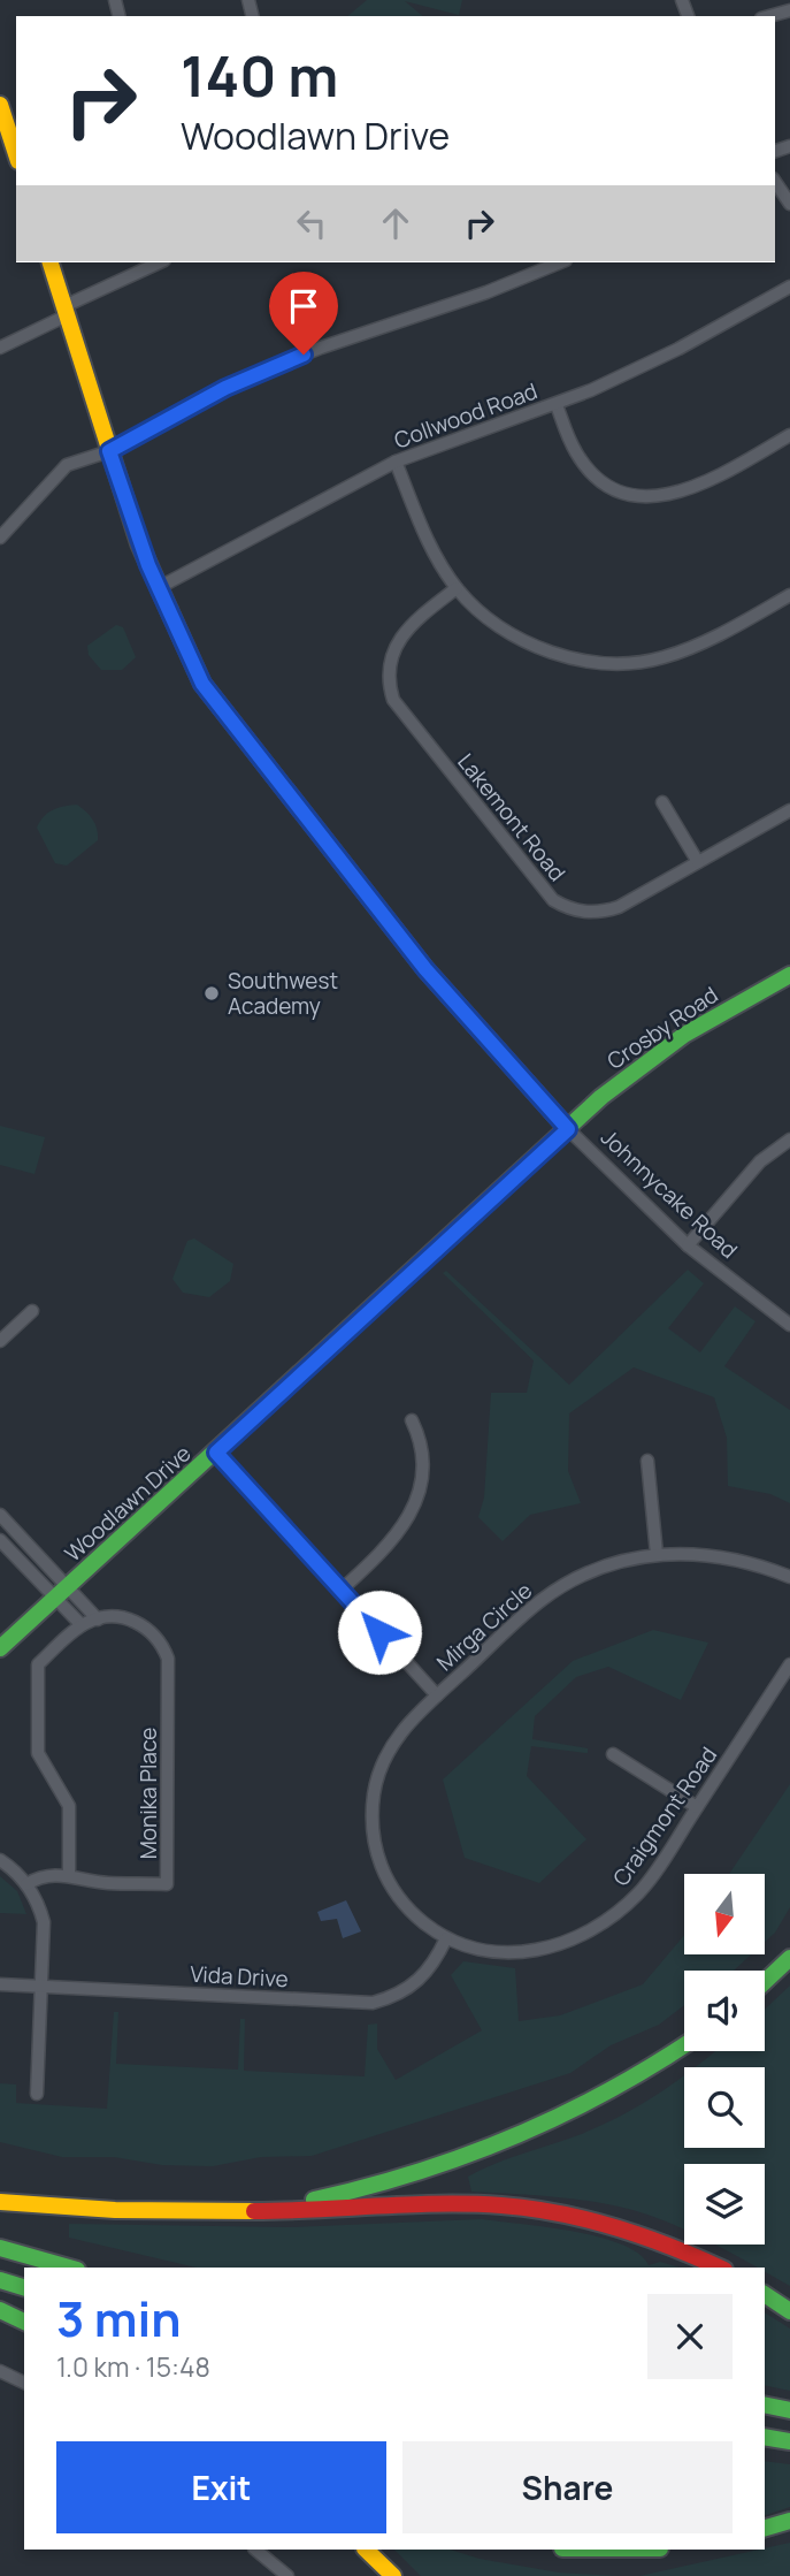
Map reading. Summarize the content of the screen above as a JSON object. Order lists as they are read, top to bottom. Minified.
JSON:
{"streets":{"main road":["Crosby Road","Johnnycake Road","Woodlawn Drive"],"street":["Collwood Road","Lakemont Road","Mirga Circle","Monika Place","Craigmont Road","Vida Drive"]},"crossings":[["Collwood Road","Johnnycake Road"],["Crosby Road","Johnnycake Road"],["Crosby Road","Woodlawn Drive"],["Johnnycake Road","Woodlawn Drive"],["Mirga Circle","Craigmont Road"],["Craigmont Road","Vida Drive"]],"places":["Southwest Academy"],"north":"bottom","page":{"turn":["140 m","Woodlawn Drive"],"heading":["3 min","1.0 km · 15:48"],"buttons":["Exit","Share"]}}
